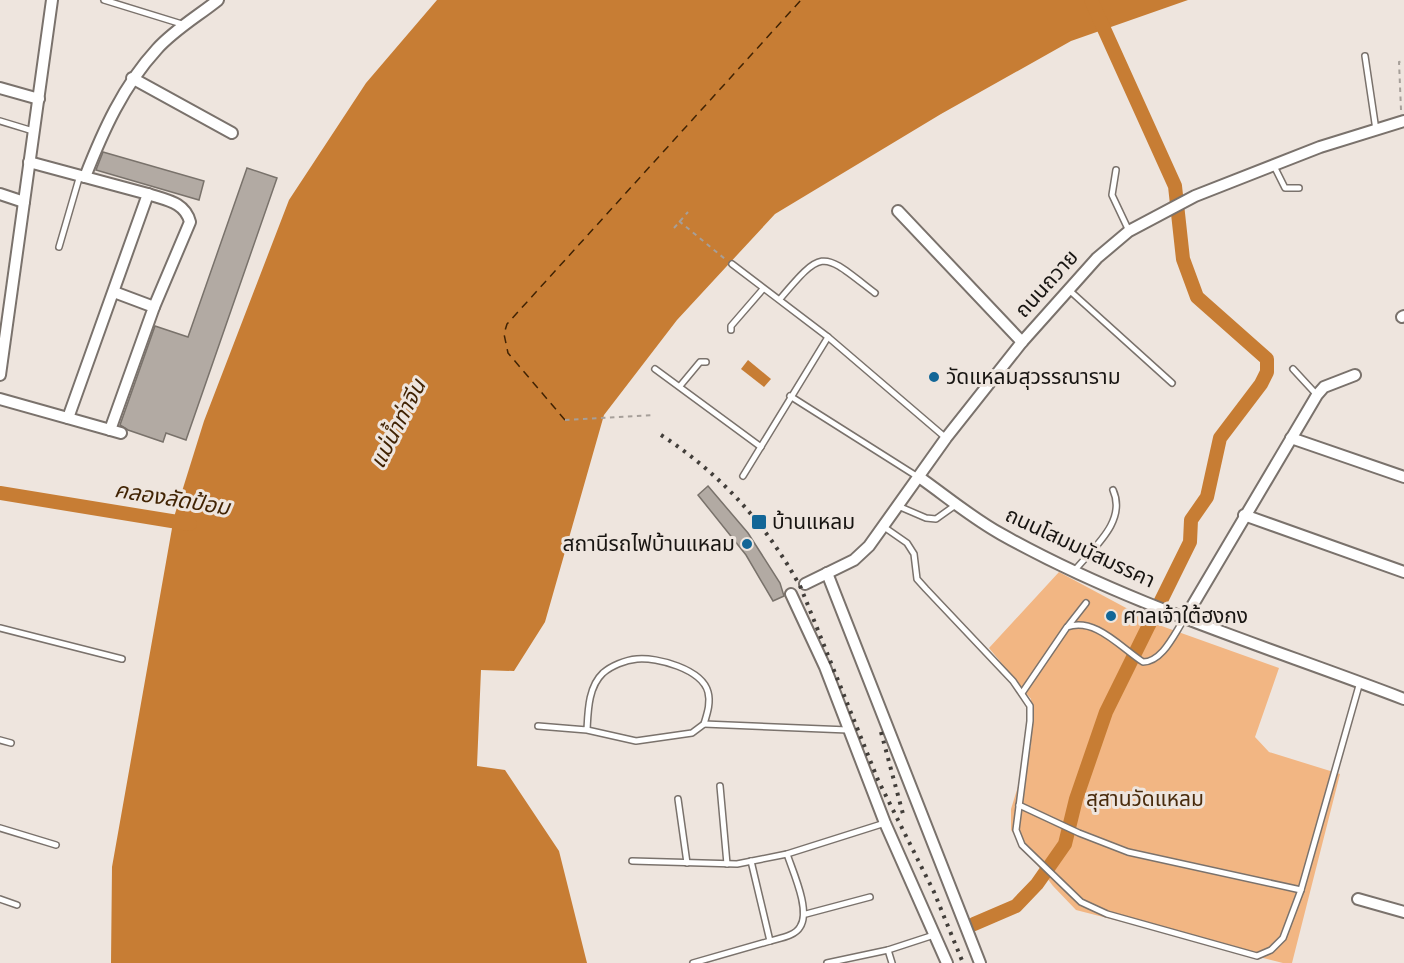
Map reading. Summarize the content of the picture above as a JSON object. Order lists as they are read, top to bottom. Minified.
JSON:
{"streets":{"street":["ถนนถวาย","ถนนโสมมนัสมรรคา"]},"crossings":[["ถนนถวาย","ถนนโสมมนัสมรรคา"]],"water":["แม่น้ำท่าจีน","คลองลัดป้อม"],"parks":["สุสานวัดแหลม"],"places":{"other":["วัดแหลมสุวรรณาราม","สถานีรถไฟบ้านแหลม","ศาลเจ้าใต้ฮงกง"],"transit":["บ้านแหลม"]}}
